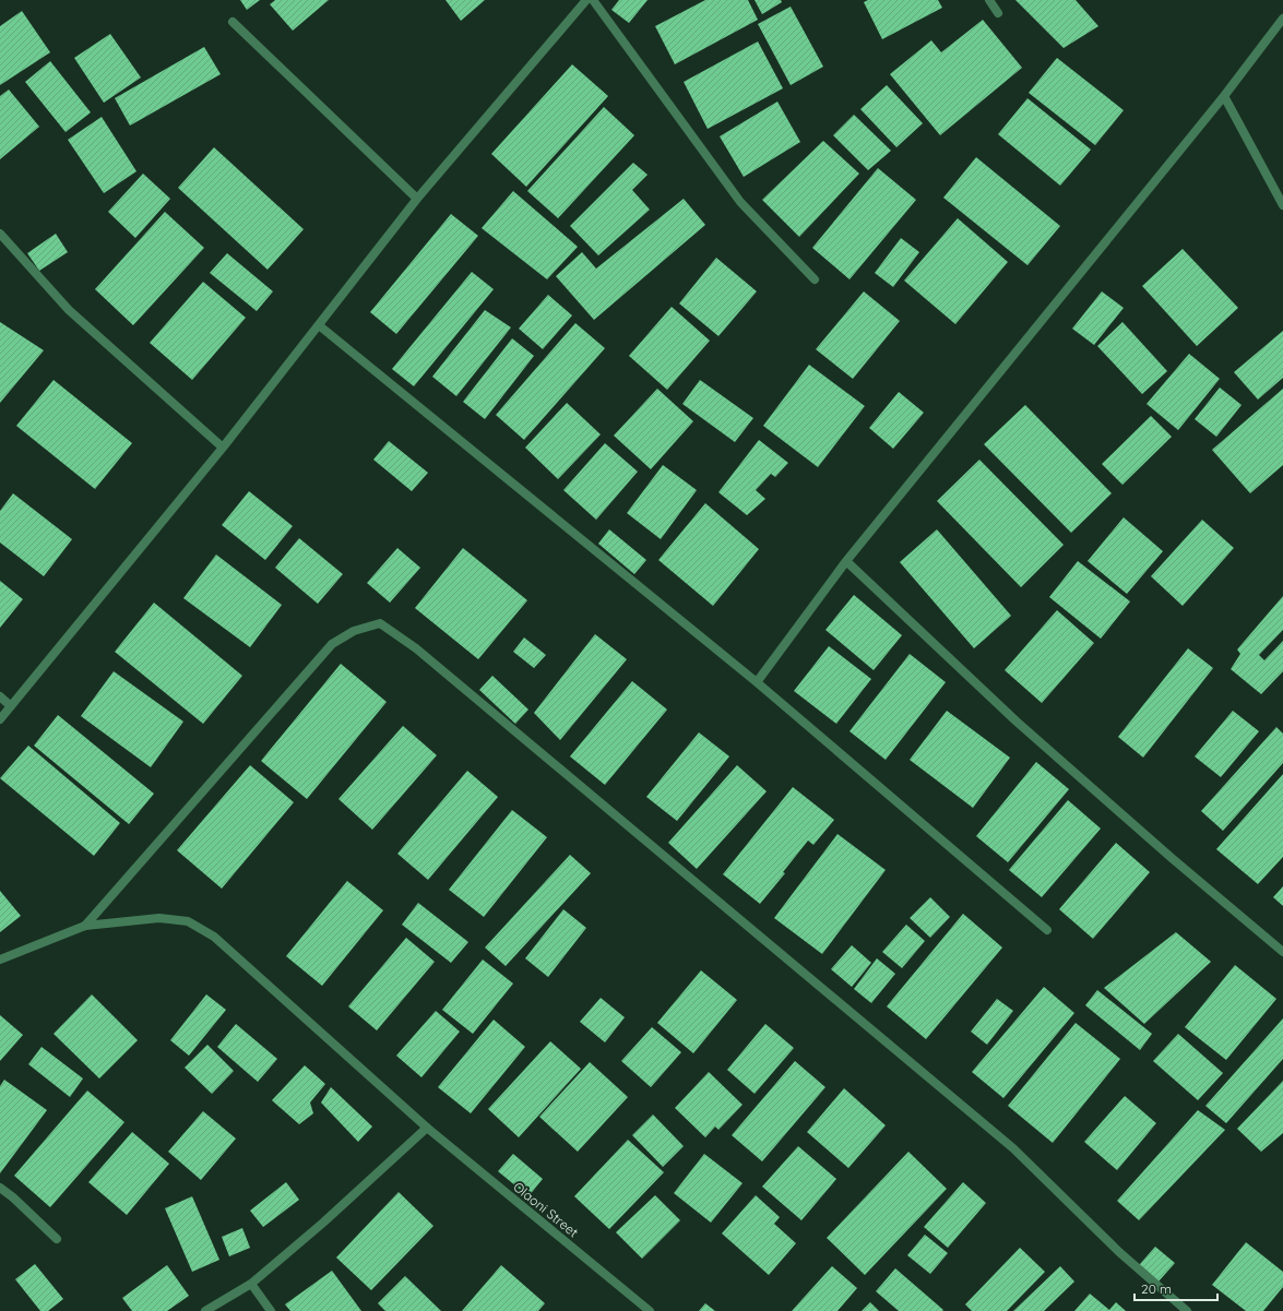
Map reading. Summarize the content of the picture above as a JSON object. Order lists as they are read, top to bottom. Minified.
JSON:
{"streets":{"street":["Olaoni Street"]},"scale_bar":"20 m"}
